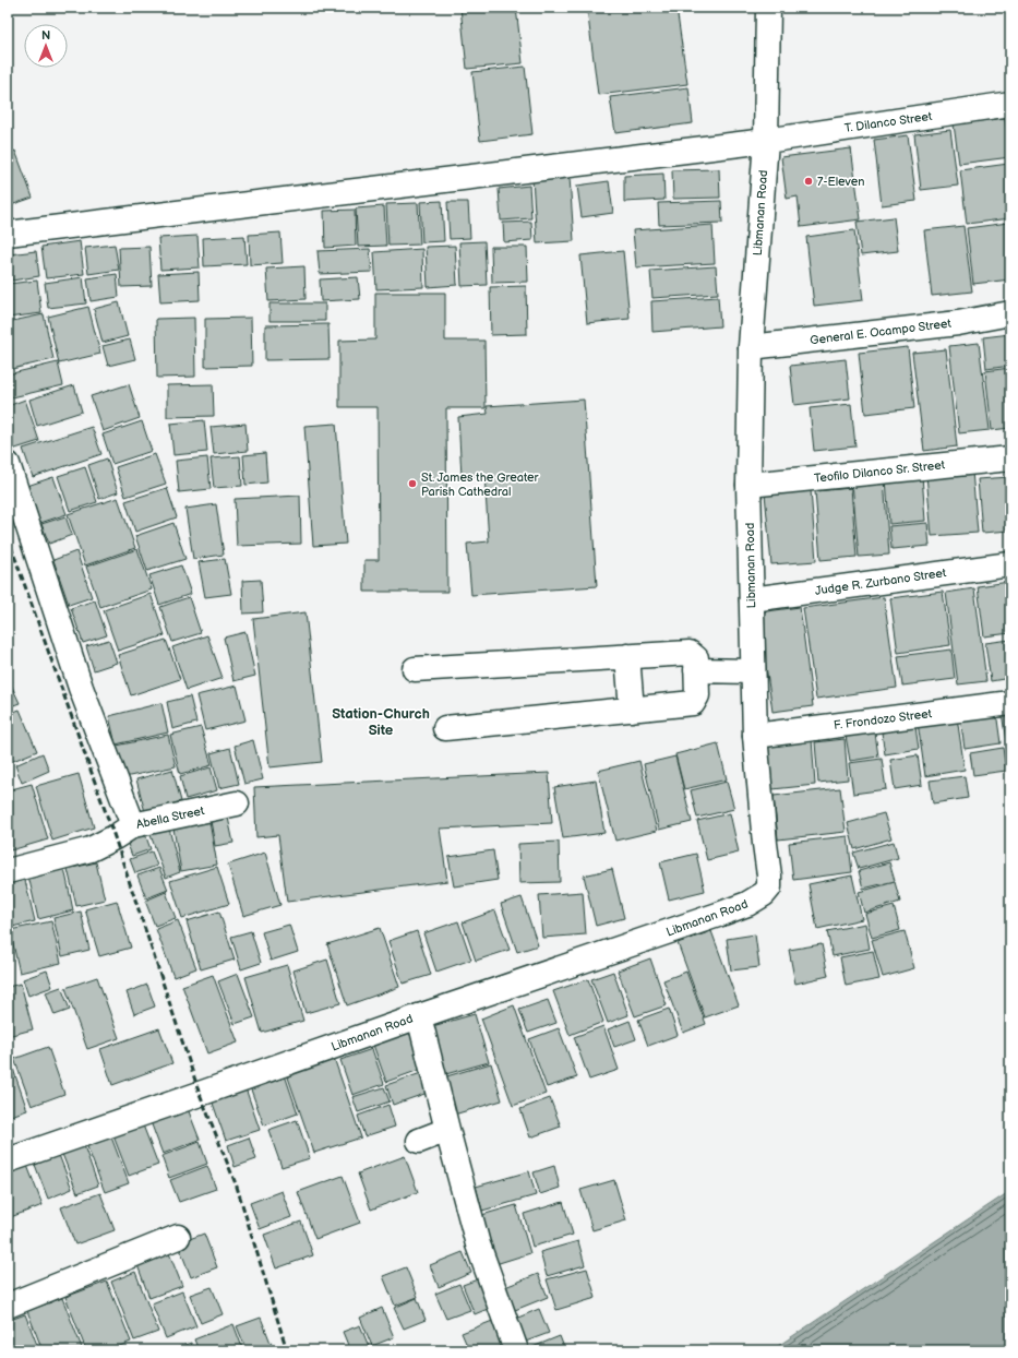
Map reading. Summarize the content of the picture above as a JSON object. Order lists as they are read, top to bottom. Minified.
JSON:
{"streets":{"street":["T. Dilanco Street","Libmanan Road","General E. Ocampo Street","Teofilo Dilanco Sr. Street","Judge R. Zurbano Street","F. Frondozo Street","Abella Street"]},"crossings":[["T. Dilanco Street","Libmanan Road"],["Libmanan Road","General E. Ocampo Street"],["Libmanan Road","Teofilo Dilanco Sr. Street"],["Libmanan Road","Judge R. Zurbano Street"],["Libmanan Road","F. Frondozo Street"]],"districts":["Station-Church Site"],"places":["7-Eleven","St. James the Greater Parish Cathedral"],"north":"top"}
